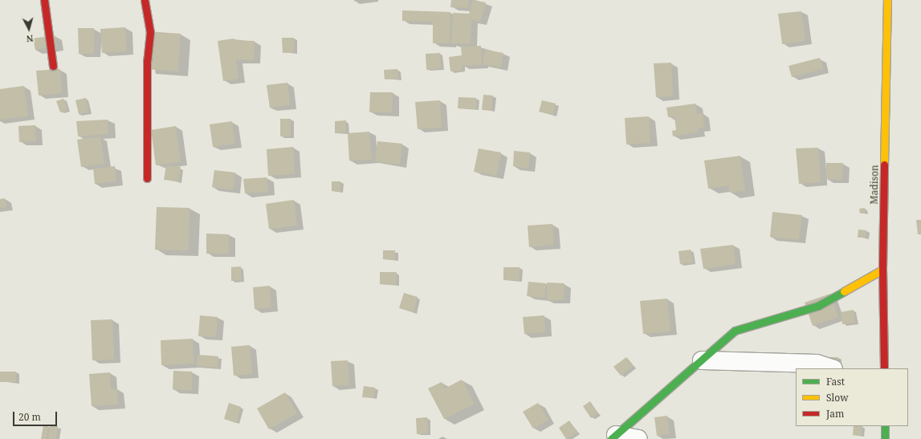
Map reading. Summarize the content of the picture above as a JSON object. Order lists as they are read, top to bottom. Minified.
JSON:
{"streets":{"street":["Madison"]},"legend":["Fast","Slow","Jam"],"scale_bar":"20 m","north":"bottom"}
